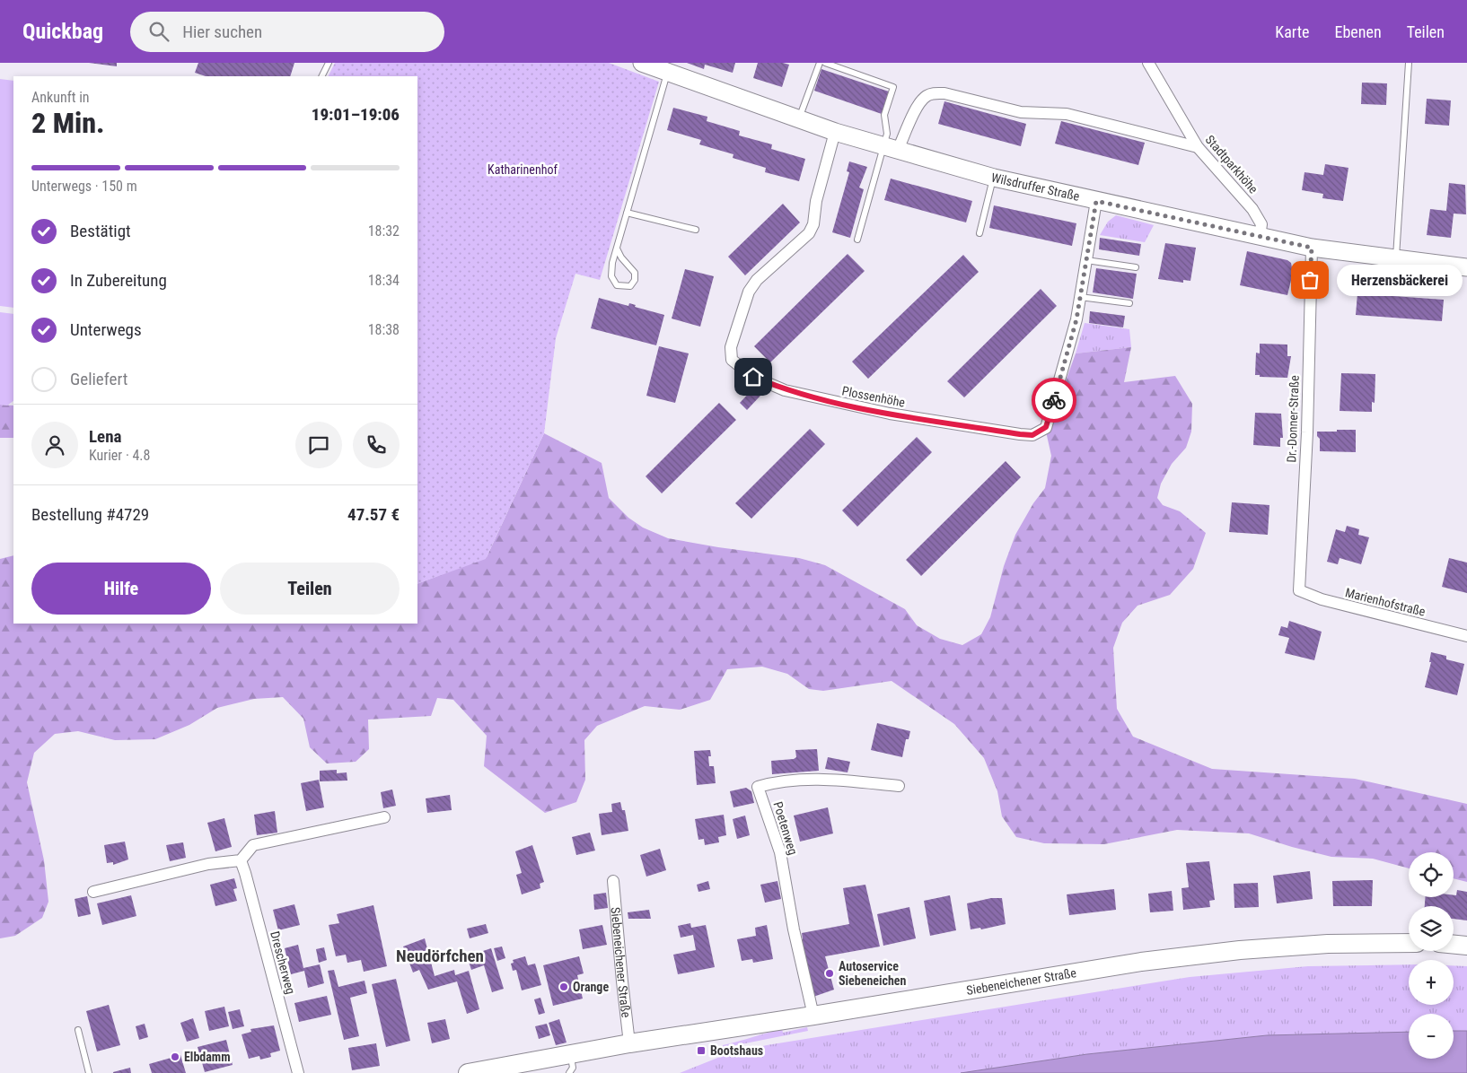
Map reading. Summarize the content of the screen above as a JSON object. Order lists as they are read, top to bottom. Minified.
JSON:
{"streets":{"main road":["Wilsdruffer Straße","Siebeneichener Straße"],"street":["Stadtparkhöhe","Plossenhöhe","Dr.-Donner-Straße","Marienhofstraße","Poetenweg","Drescherweg"]},"crossings":[["Stadtparkhöhe","Wilsdruffer Straße"],["Wilsdruffer Straße","Plossenhöhe"],["Wilsdruffer Straße","Dr.-Donner-Straße"],["Dr.-Donner-Straße","Marienhofstraße"],["Poetenweg","Siebeneichener Straße"]],"districts":["Neudörfchen"],"parks":["Katharinenhof"],"places":{"other":["Herzensbäckerei","Autoservice Siebeneichen","Orange","Elbdamm"],"transit":["Bootshaus"]},"page":{"header":"Quickbag","search":"Hier suchen","nav":["Karte","Ebenen","Teilen"],"heading":["2 Min.","Ankunft in","19:01–19:06"],"panel":["Lena","Kurier · 4.8","Bestellung #4729","47.57 €"],"bar":"Unterwegs · 150 m","list":[["Bestätigt","18:32"],["In Zubereitung","18:34"],["Unterwegs","18:38"],"Geliefert"],"bubble":"Herzensbäckerei","buttons":["Hilfe","Teilen"],"map_buttons":["+","−"]}}
